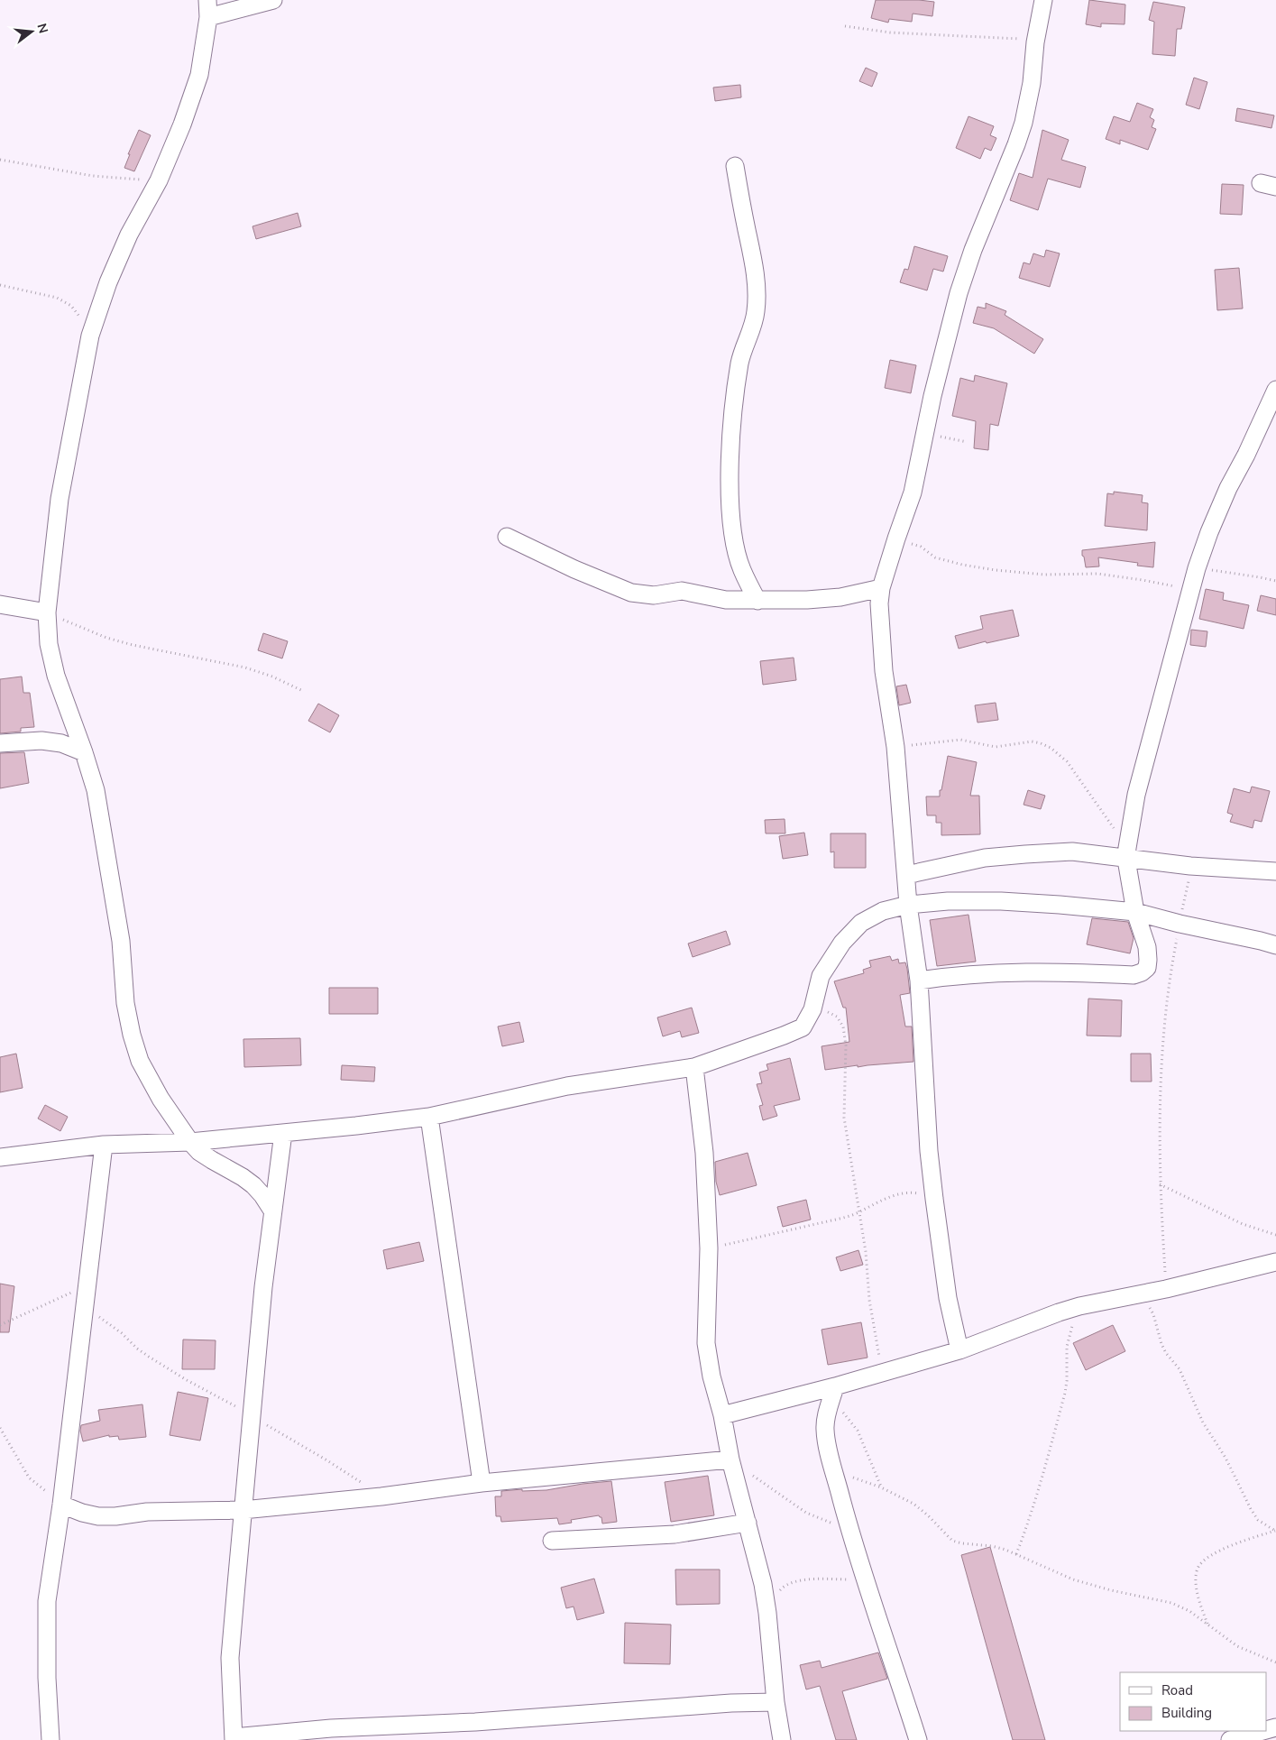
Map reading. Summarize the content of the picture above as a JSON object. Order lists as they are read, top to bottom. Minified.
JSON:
{"legend":["Road","Building"],"north":"right"}
